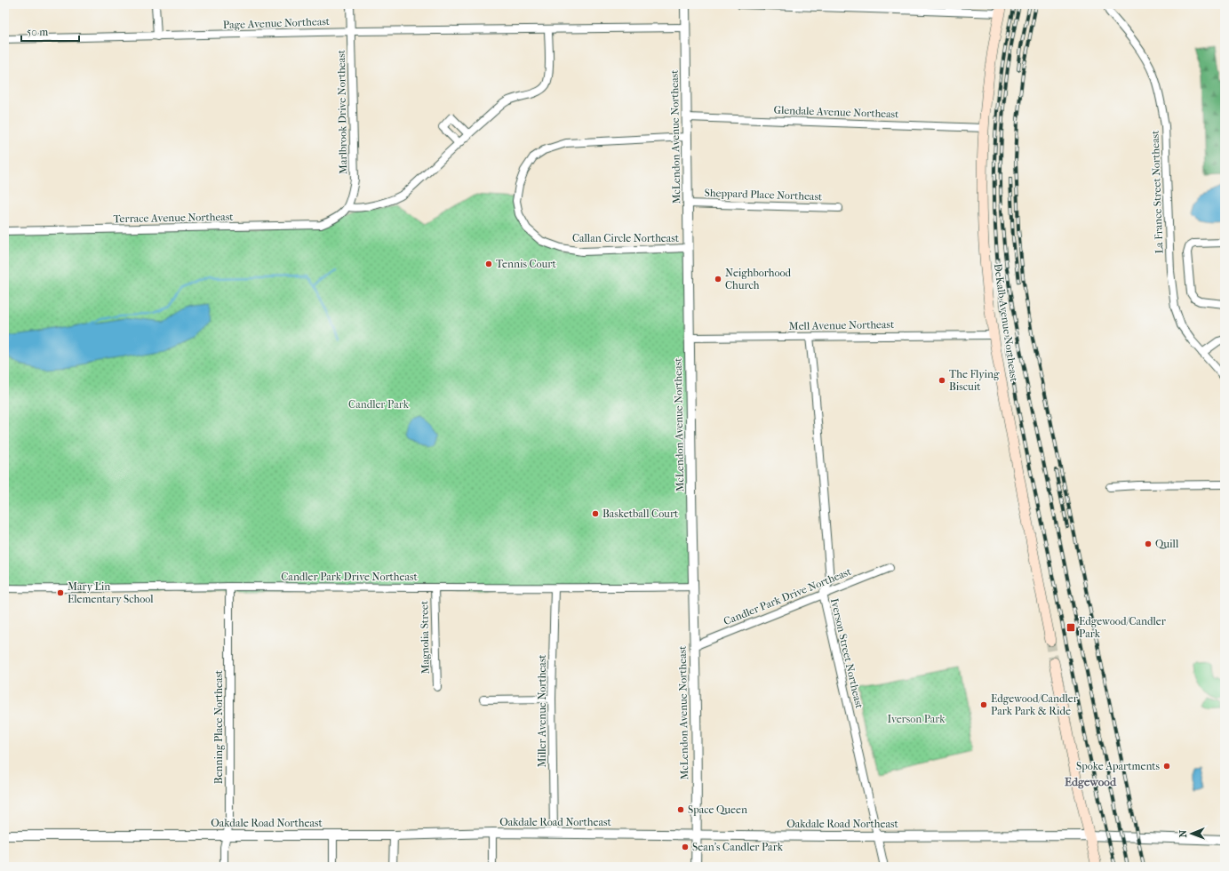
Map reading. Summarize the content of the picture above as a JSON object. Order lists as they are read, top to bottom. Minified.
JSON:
{"streets":{"main road":["DeKalb Avenue Northeast"],"street":["Page Avenue Northeast","Marlbrook Drive Northeast","Glendale Avenue Northeast","McLendon Avenue Northeast","La France Street Northeast","Sheppard Place Northeast","Terrace Avenue Northeast","Callan Circle Northeast","Mell Avenue Northeast","Candler Park Drive Northeast","Magnolia Street","Iverson Street Northeast","Miller Avenue Northeast","Benning Place Northeast","Oakdale Road Northeast"]},"crossings":[["Page Avenue Northeast","Marlbrook Drive Northeast"],["Page Avenue Northeast","McLendon Avenue Northeast"],["Marlbrook Drive Northeast","Terrace Avenue Northeast"],["Glendale Avenue Northeast","McLendon Avenue Northeast"],["Glendale Avenue Northeast","DeKalb Avenue Northeast"],["McLendon Avenue Northeast","Sheppard Place Northeast"],["McLendon Avenue Northeast","Callan Circle Northeast"],["McLendon Avenue Northeast","Mell Avenue Northeast"],["McLendon Avenue Northeast","Candler Park Drive Northeast"],["McLendon Avenue Northeast","Oakdale Road Northeast"],["DeKalb Avenue Northeast","Mell Avenue Northeast"],["Mell Avenue Northeast","Iverson Street Northeast"],["Candler Park Drive Northeast","Magnolia Street"],["Candler Park Drive Northeast","Iverson Street Northeast"],["Candler Park Drive Northeast","Miller Avenue Northeast"],["Candler Park Drive Northeast","Benning Place Northeast"],["Iverson Street Northeast","Oakdale Road Northeast"],["Miller Avenue Northeast","Oakdale Road Northeast"],["Benning Place Northeast","Oakdale Road Northeast"]],"districts":["Edgewood"],"parks":["Candler Park","Iverson Park"],"places":{"other":["Tennis Court","Neighborhood Church","The Flying Biscuit","Basketball Court","Quill","Mary Lin Elementary School","Edgewood/Candler Park Park & Ride","Spoke Apartments","Space Queen","Sean's Candler Park"],"transit":["Edgewood/Candler Park"]},"scale_bar":"50 m","north":"left"}
